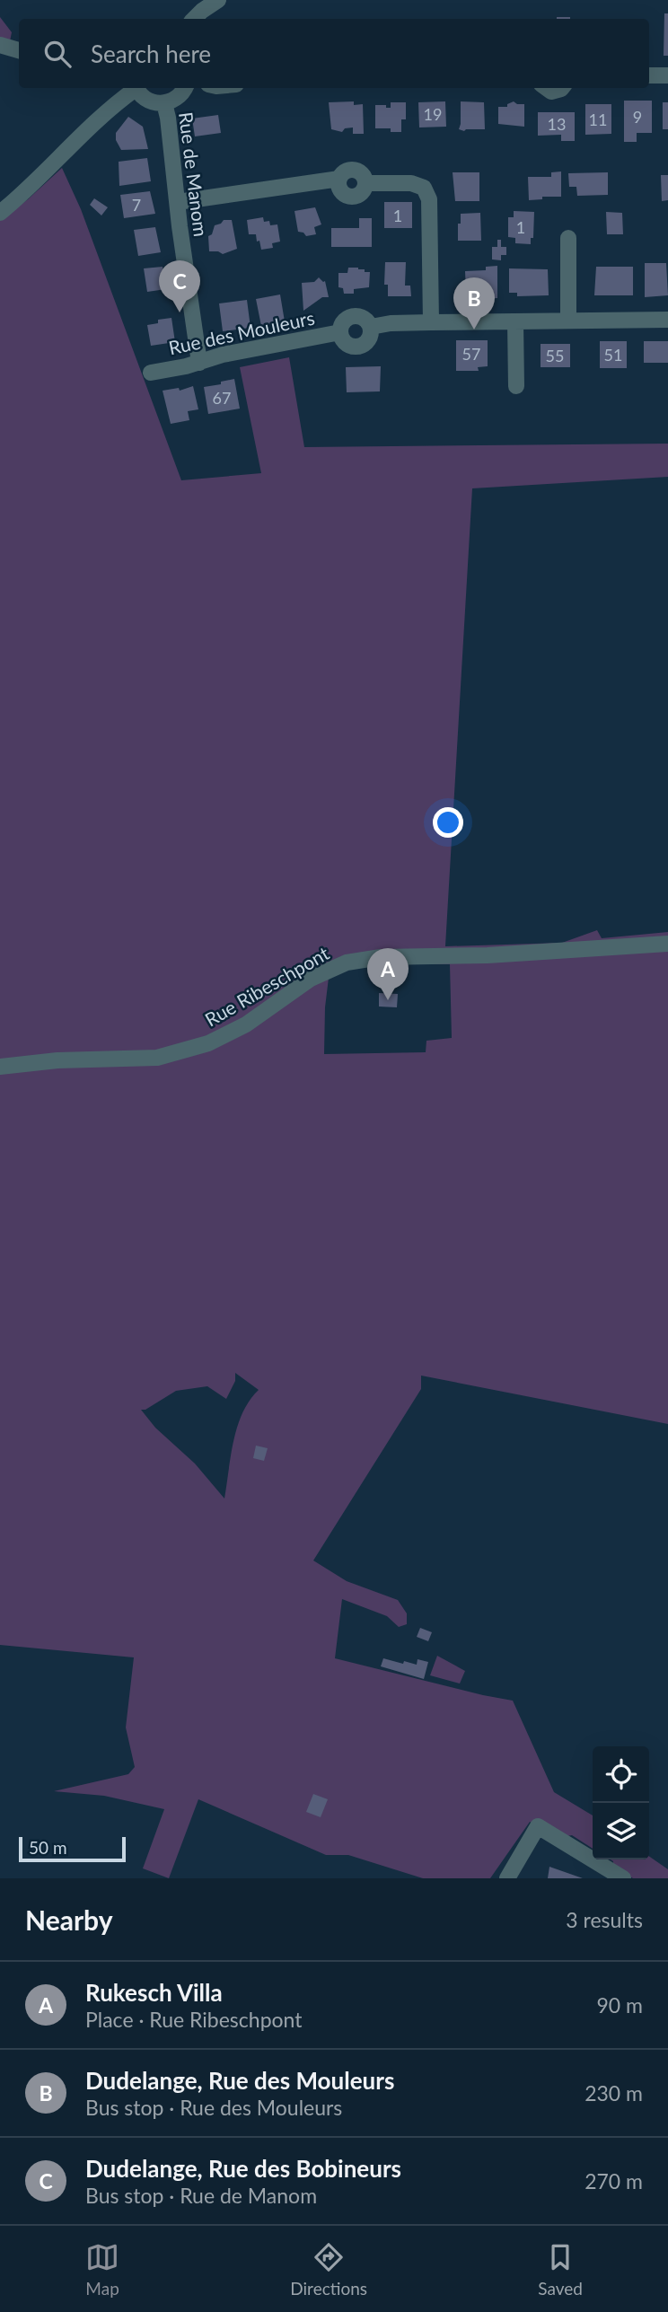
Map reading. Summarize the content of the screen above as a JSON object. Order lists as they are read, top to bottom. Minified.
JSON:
{"streets":{"street":["Rue de Manom","Rue des Mouleurs","Rue Ribeschpont"]},"crossings":[["Rue de Manom","Rue des Mouleurs"]],"house_numbers":["19","9","11","13","7","1","1","57","51","55","67"],"scale_bar":"50 m","page":{"search":"Search here","pins":["C","B","A"],"scale":"50 m","heading":["Nearby","3 results"],"list":[{"mark":"A","name":"Rukesch Villa","note":"Place · Rue Ribeschpont","value":"90 m"},{"mark":"B","name":"Dudelange, Rue des Mouleurs","note":"Bus stop · Rue des Mouleurs","value":"230 m"},{"mark":"C","name":"Dudelange, Rue des Bobineurs","note":"Bus stop · Rue de Manom","value":"270 m"}],"nav":["Map","Directions","Saved"]}}
